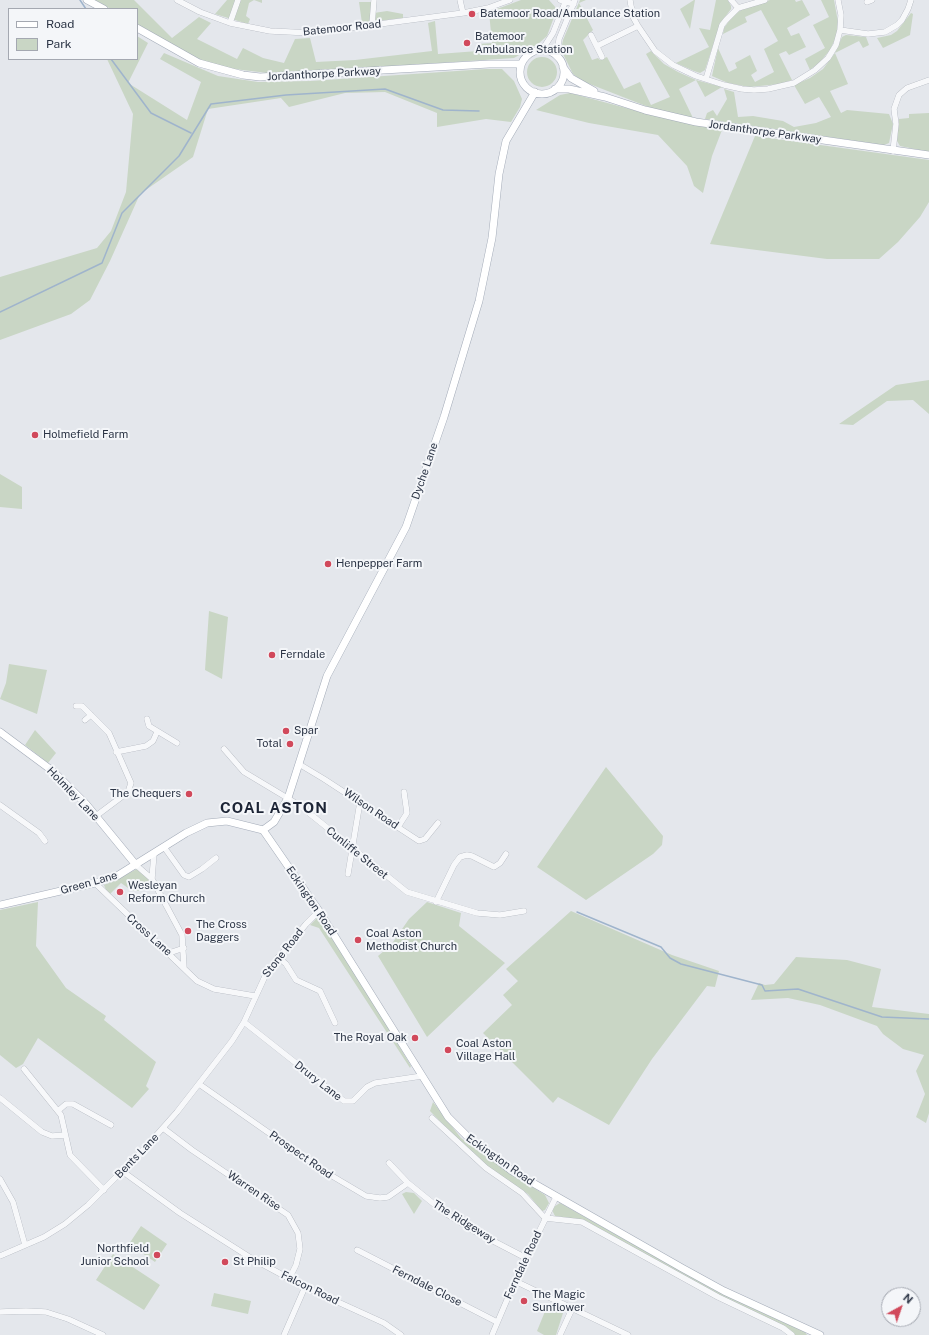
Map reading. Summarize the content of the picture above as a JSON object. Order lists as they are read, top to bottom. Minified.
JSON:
{"streets":{"main road":["Jordanthorpe Parkway","Dyche Lane","Holmley Lane","Green Lane","Eckington Road"],"street":["Batemoor Road","Wilson Road","Cunliffe Street","Cross Lane","Stone Road","Drury Lane","Prospect Road","Bents Lane","Warren Rise","The Ridgeway","Ferndale Road","Ferndale Close","Falcon Road"]},"crossings":[["Jordanthorpe Parkway","Dyche Lane"],["Dyche Lane","Wilson Road"],["Dyche Lane","Cunliffe Street"],["Dyche Lane","Green Lane"],["Dyche Lane","Eckington Road"],["Holmley Lane","Green Lane"],["Green Lane","Eckington Road"],["Green Lane","Cross Lane"],["Eckington Road","Stone Road"],["Eckington Road","Drury Lane"],["Eckington Road","Ferndale Road"],["Cross Lane","Stone Road"],["Stone Road","Drury Lane"],["Stone Road","Bents Lane"],["Drury Lane","Bents Lane"],["Prospect Road","Bents Lane"],["Prospect Road","The Ridgeway"],["Bents Lane","Warren Rise"],["Bents Lane","Falcon Road"],["Warren Rise","Falcon Road"],["The Ridgeway","Ferndale Road"],["Ferndale Road","Ferndale Close"]],"districts":["COAL ASTON"],"places":["Batemoor Road/Ambulance Station","Batemoor Ambulance Station","Holmefield Farm","Henpepper Farm","Ferndale","Spar","Total","The Chequers","Wesleyan Reform Church","The Cross Daggers","Coal Aston Methodist Church","The Royal Oak","Coal Aston Village Hall","Northfield Junior School","St Philip","The Magic Sunflower"],"legend":["Road","Park"],"north":"top right"}
